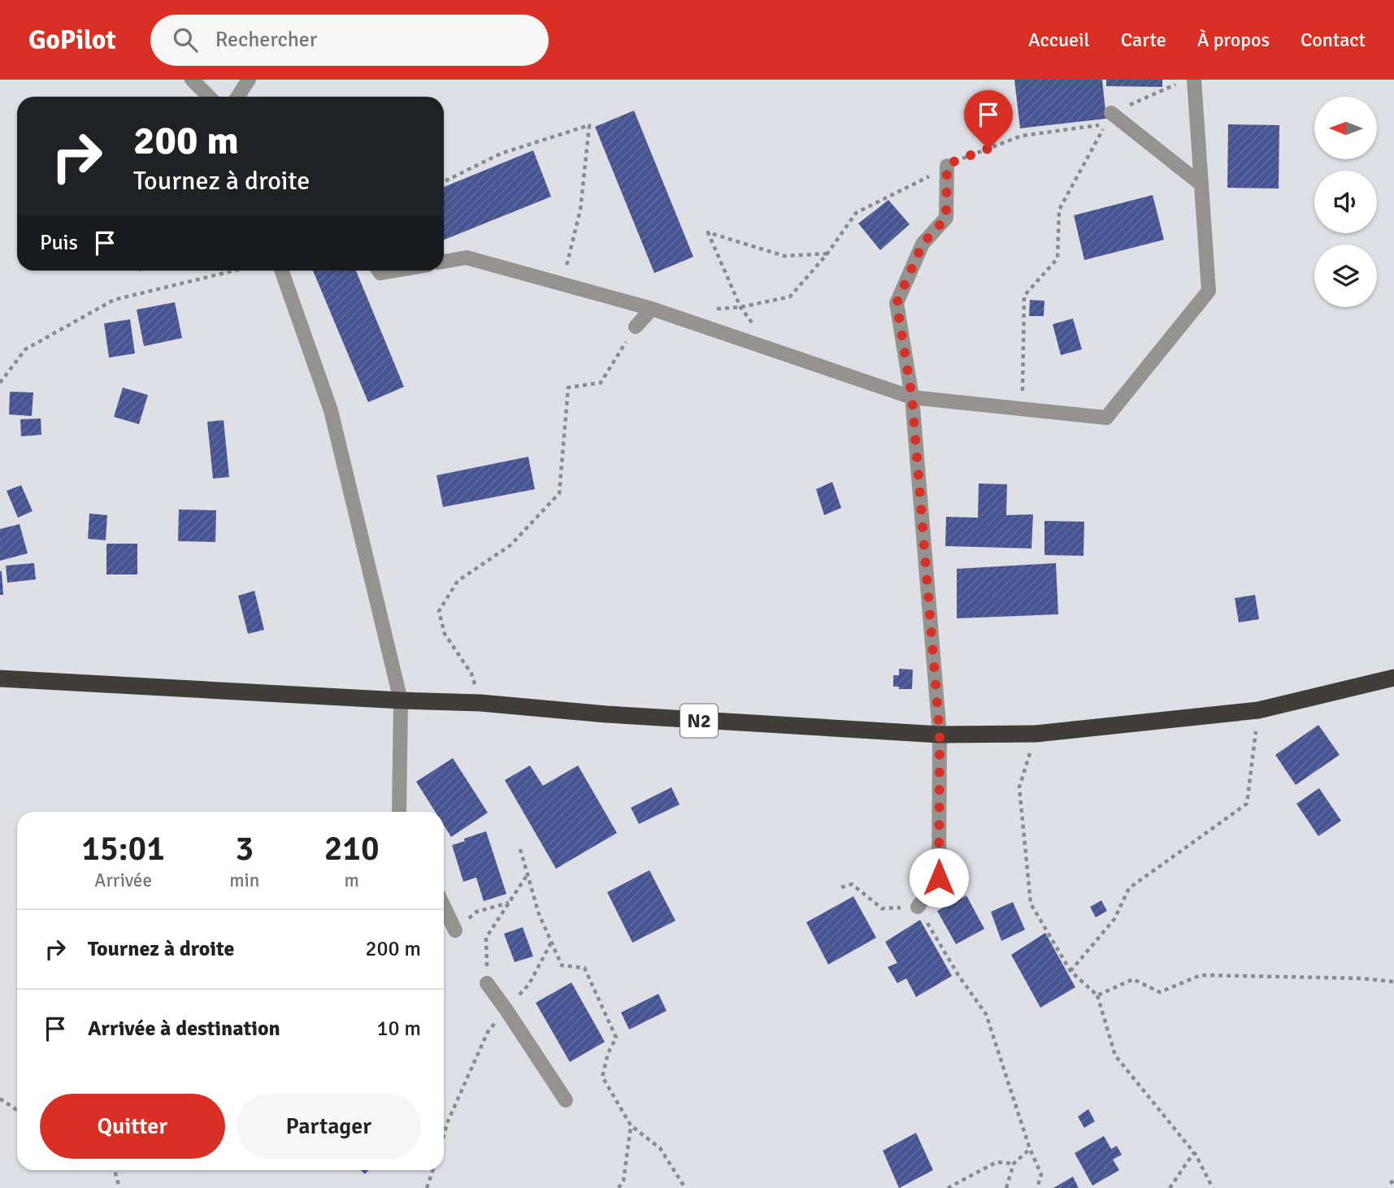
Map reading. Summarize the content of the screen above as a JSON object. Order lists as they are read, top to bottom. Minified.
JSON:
{"streets":{"highway":["N2"]},"north":"left","page":{"header":"GoPilot","search":"Rechercher","nav":["Accueil","Carte","À propos","Contact"],"turn":["200 m","Tournez à droite"],"then":"Puis","eta":["15:01","Arrivée","3","min","210","m"],"list":[{"name":"Tournez à droite","value":"200 m"},{"name":"Arrivée à destination","value":"10 m"}],"buttons":["Quitter","Partager"]}}
